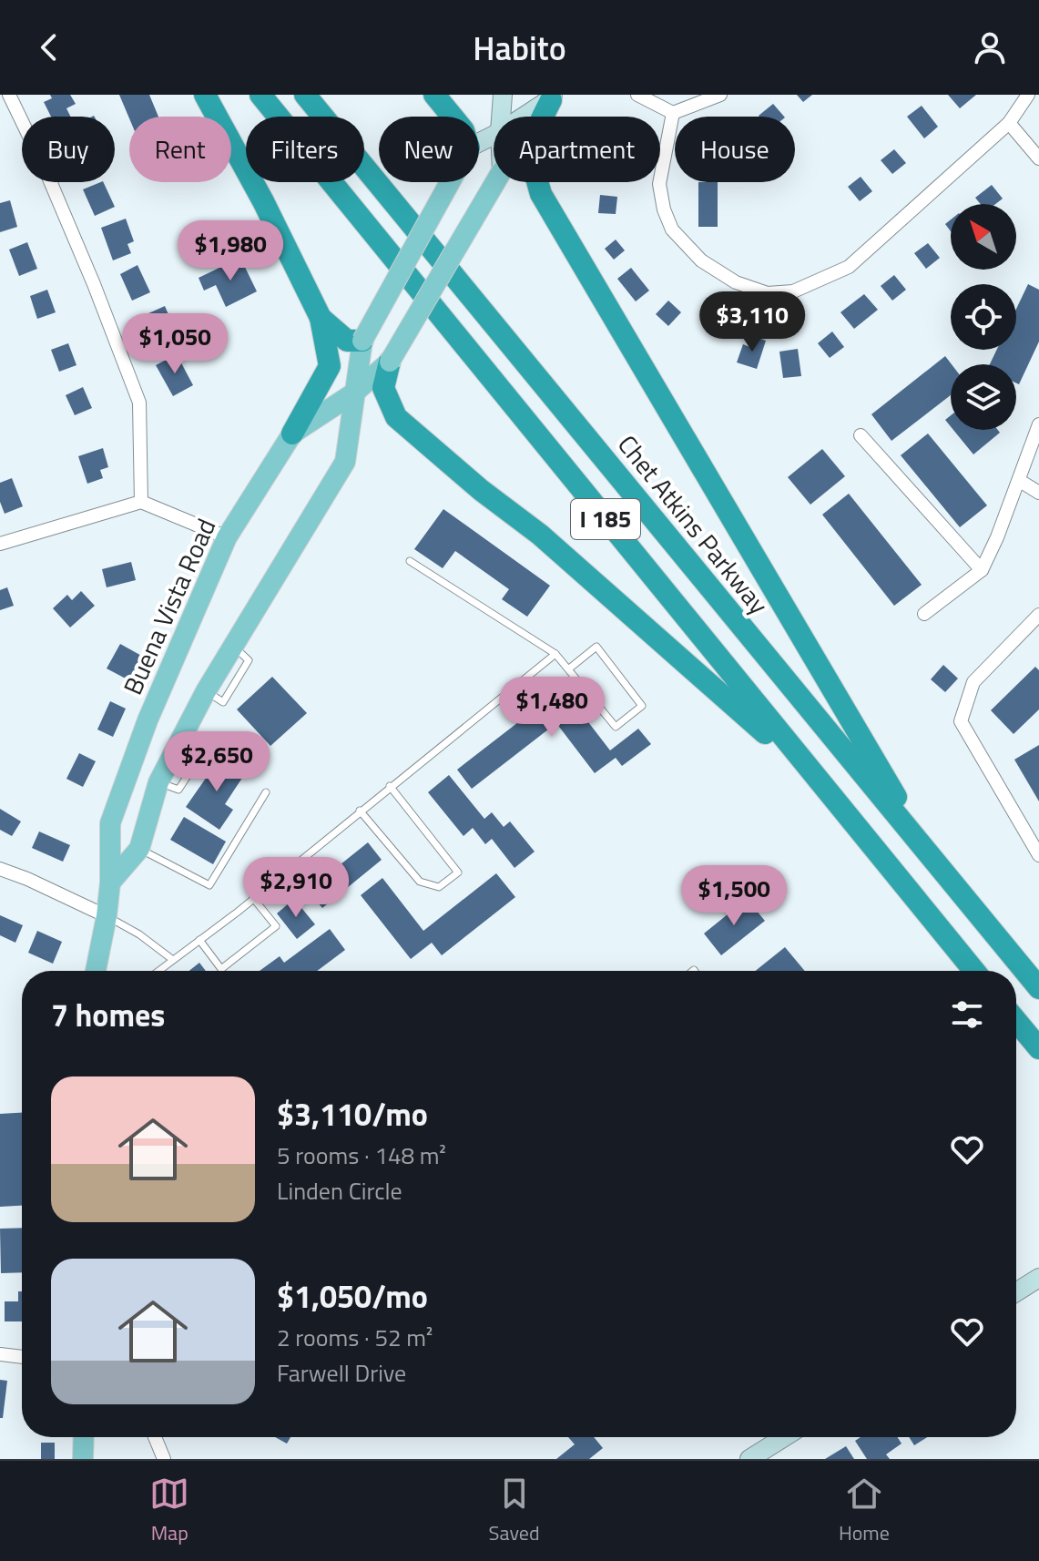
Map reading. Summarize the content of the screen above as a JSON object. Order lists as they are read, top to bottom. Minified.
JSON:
{"streets":{"highway":["I 185","Chet Atkins Parkway"],"main road":["Buena Vista Road"]},"north":"top left","page":{"header":"Habito","chip":["Buy","Rent","Filters","New","Apartment","House"],"price":["$1,980","$3,110","$1,050","$1,480","$2,650","$2,910","$1,500"],"heading":"7 homes","list":[{"name":"$3,110/mo","note":"5 rooms · 148 m² · Linden Circle"},{"name":"$1,050/mo","note":"2 rooms · 52 m² · Farwell Drive"}],"tabs":["Map","Saved","Home"]}}
